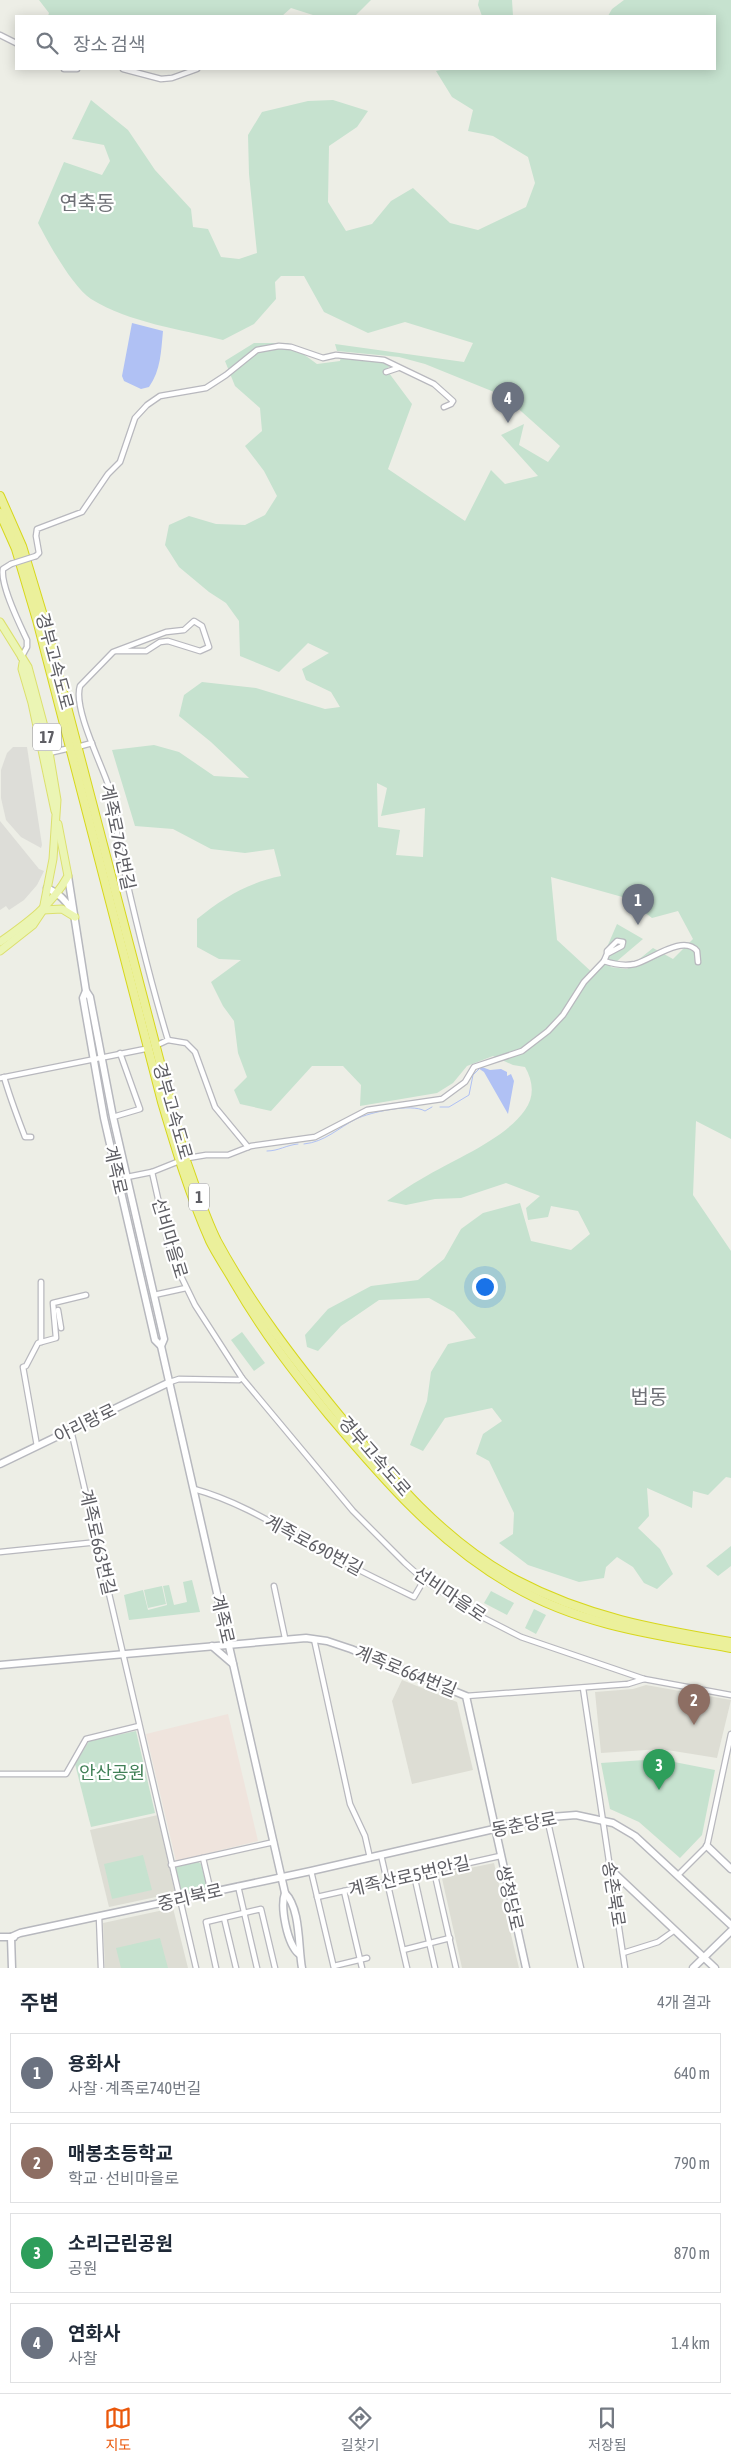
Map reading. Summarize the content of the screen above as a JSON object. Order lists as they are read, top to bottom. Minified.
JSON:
{"streets":{"highway":["경부고속도로","1"],"main road":["17","계족로","아리랑로","계족로664번길","동춘당로","중리북로","쌍청당로"],"street":["계족로762번길","선비마을로","계족로663번길","계족로690번길","계족산로5번안길","송촌북로"]},"crossings":[["17","계족로"],["계족로","아리랑로"],["계족로","계족로690번길"],["계족로","계족로664번길"],["계족로","동춘당로"],["계족로","중리북로"],["선비마을로","계족로690번길"],["선비마을로","계족로664번길"],["아리랑로","계족로663번길"],["계족로663번길","중리북로"],["계족로664번길","송촌북로"],["계족로664번길","쌍청당로"],["동춘당로","송촌북로"],["동춘당로","중리북로"],["동춘당로","쌍청당로"],["계족산로5번안길","쌍청당로"]],"districts":["연축동","법동"],"parks":["안산공원"],"page":{"search":"장소 검색","pins":["4","1","2","3"],"heading":["주변","4개 결과"],"list":[{"mark":"1","name":"용화사","note":"사찰 · 계족로740번길","value":"640 m"},{"mark":"2","name":"매봉초등학교","note":"학교 · 선비마을로","value":"790 m"},{"mark":"3","name":"소리근린공원","note":"공원","value":"870 m"},{"mark":"4","name":"연화사","note":"사찰","value":"1.4 km"}],"nav":["지도","길찾기","저장됨"]}}
